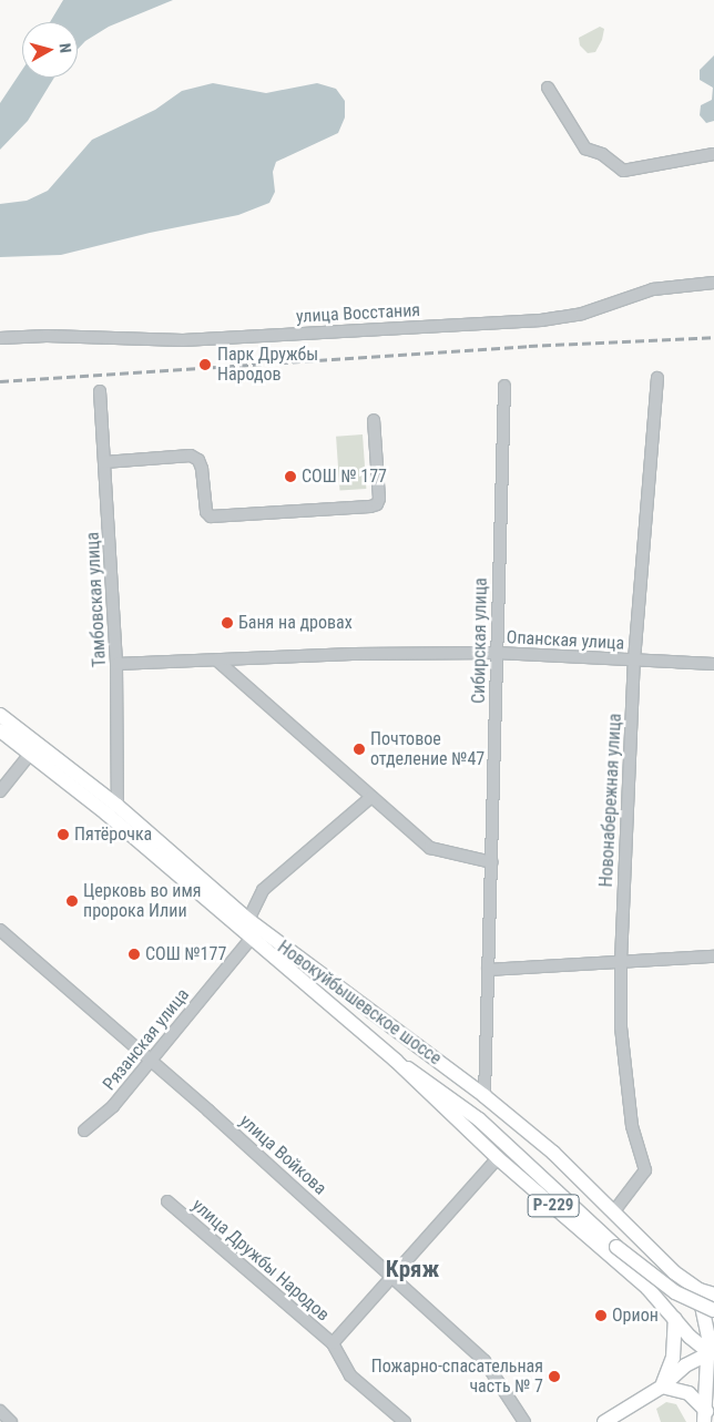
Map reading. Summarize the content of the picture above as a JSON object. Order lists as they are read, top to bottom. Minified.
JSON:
{"streets":{"main road":["Новокуйбышевское шоссе","Р-229"],"street":["улица Восстания","Тамбовская улица","Сибирская улица","Опанская улица","Новонабережная улица","Рязанская улица","улица Войкова","улица Дружбы Народов"]},"crossings":[["Тамбовская улица","Опанская улица"],["Тамбовская улица","Новокуйбышевское шоссе"],["Сибирская улица","Опанская улица"],["Сибирская улица","Новокуйбышевское шоссе"],["Опанская улица","Новонабережная улица"],["Новонабережная улица","Новокуйбышевское шоссе"],["Новокуйбышевское шоссе","Рязанская улица"],["Новокуйбышевское шоссе","улица Дружбы Народов"],["Рязанская улица","улица Войкова"],["улица Войкова","улица Дружбы Народов"]],"districts":["Кряж"],"places":["Парк Дружбы Народов","СОШ № 177","Баня на дровах","Почтовое отделение №47","Пятёрочка","Церковь во имя пророка Илии","СОШ №177","Орион","Пожарно-спасательная часть № 7"],"north":"right"}
